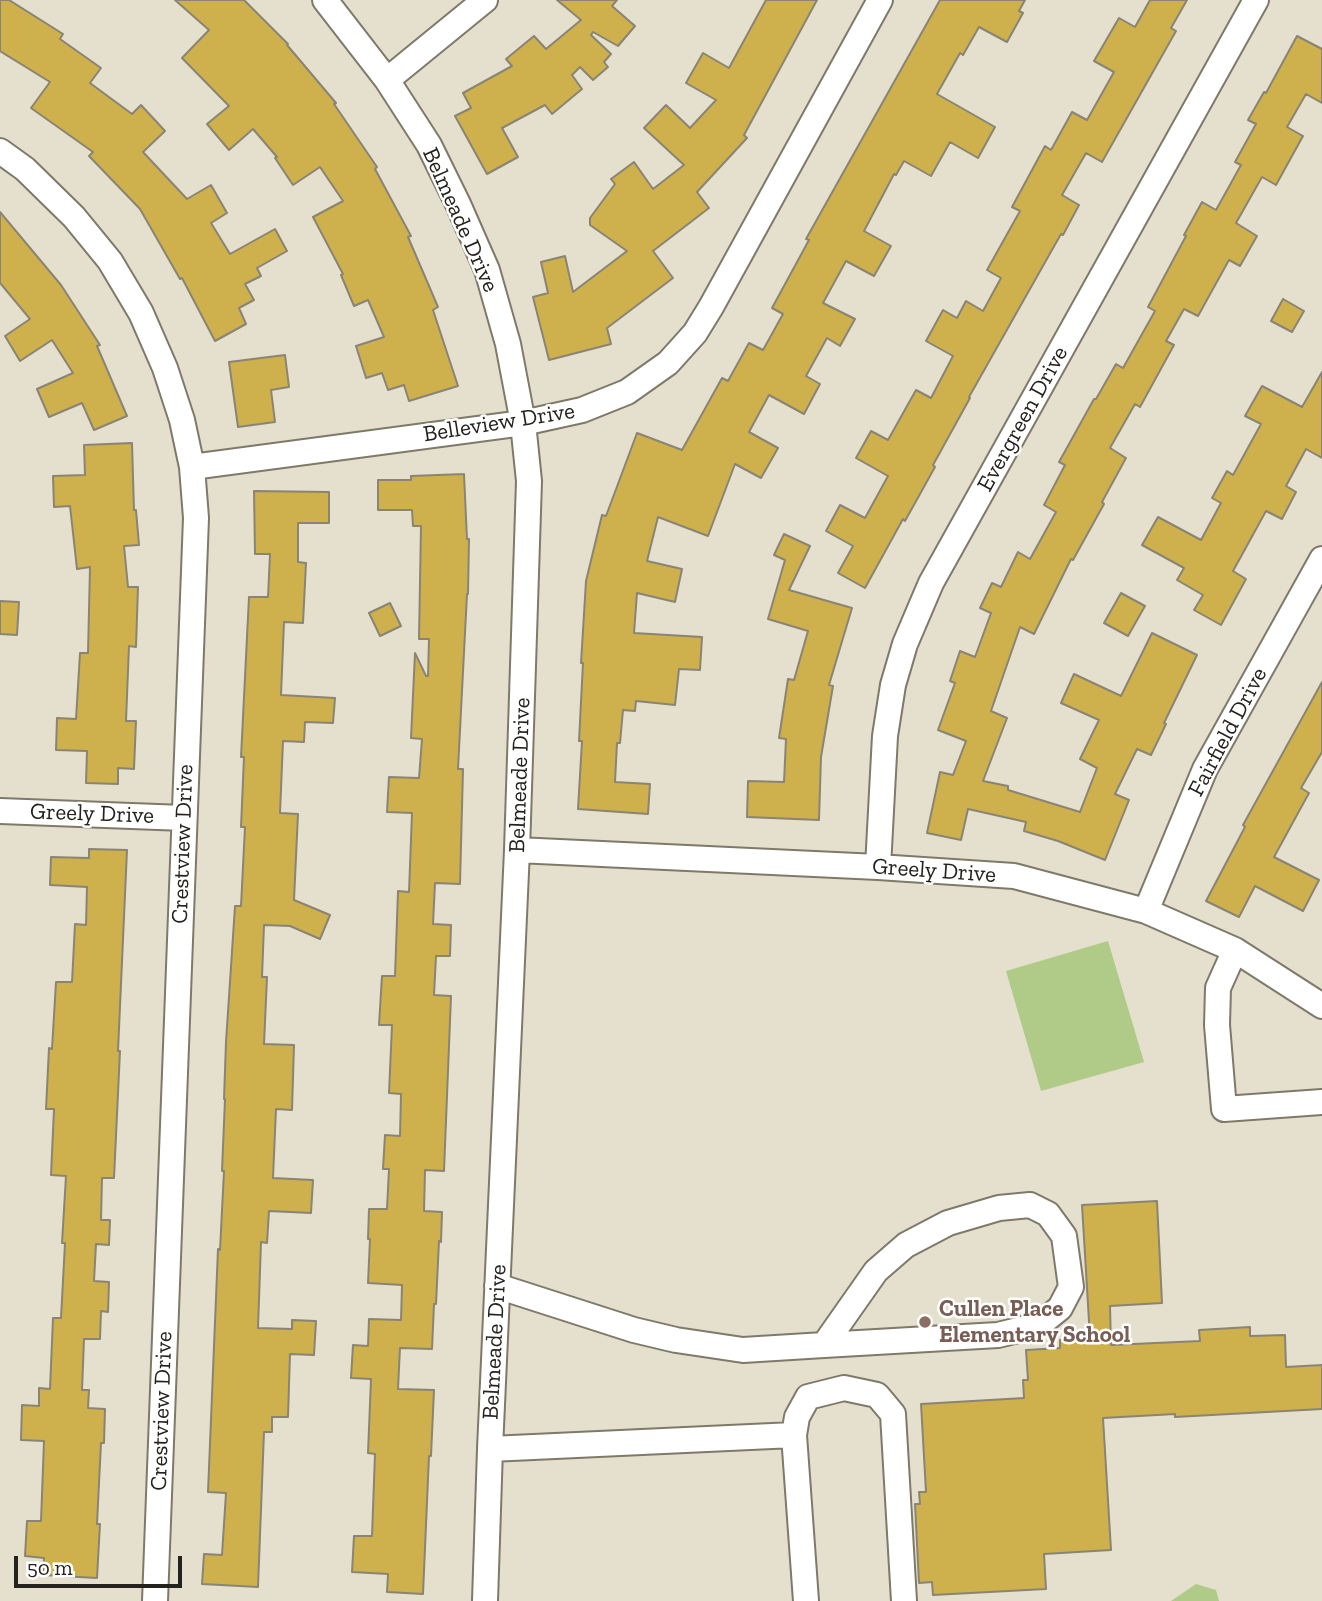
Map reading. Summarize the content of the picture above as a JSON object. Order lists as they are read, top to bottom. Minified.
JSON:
{"streets":{"street":["Belmeade Drive","Evergreen Drive","Belleview Drive","Fairfield Drive","Greely Drive","Crestview Drive"]},"crossings":[["Belmeade Drive","Belleview Drive"],["Belmeade Drive","Greely Drive"],["Evergreen Drive","Greely Drive"],["Belleview Drive","Crestview Drive"],["Fairfield Drive","Greely Drive"],["Greely Drive","Crestview Drive"]],"places":["Cullen Place Elementary School"],"scale_bar":"50 m"}
